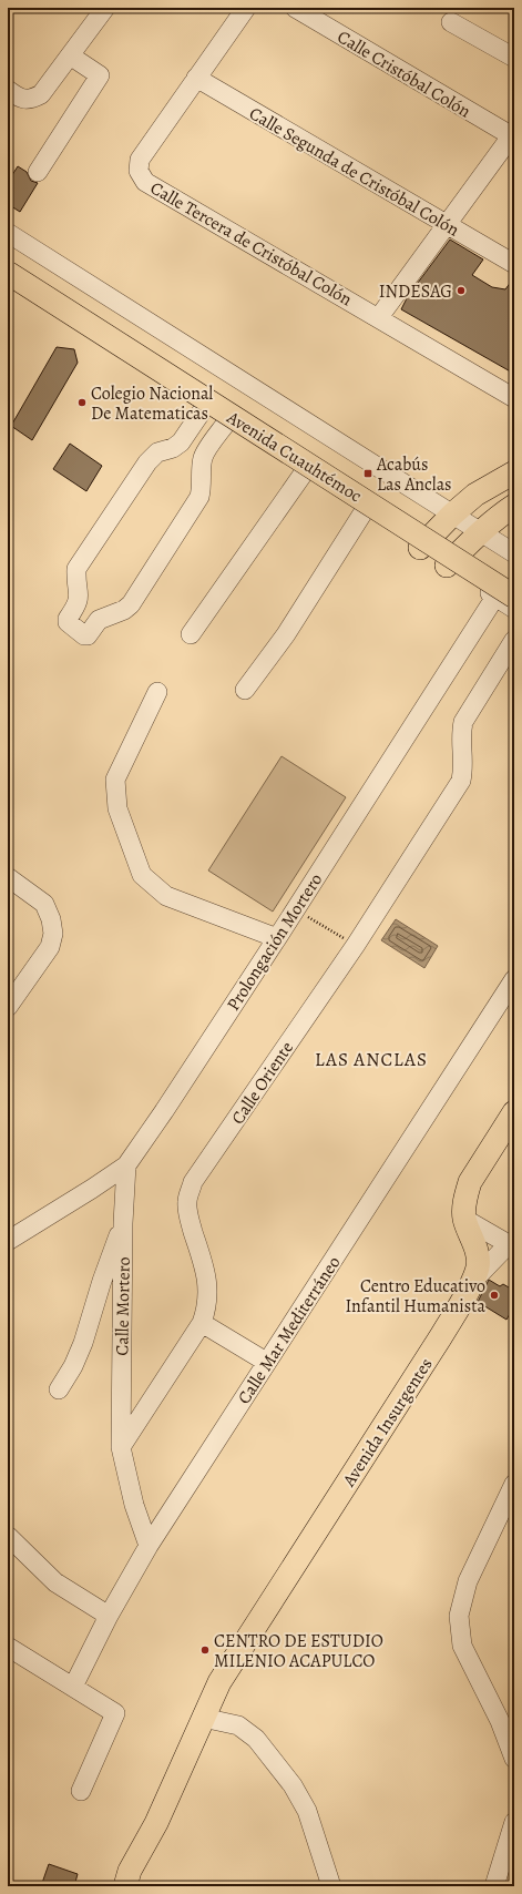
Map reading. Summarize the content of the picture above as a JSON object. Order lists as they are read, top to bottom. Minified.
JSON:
{"streets":{"main road":["Avenida Cuauhtémoc","Avenida Insurgentes"],"street":["Calle Cristóbal Colón","Calle Segunda de Cristóbal Colón","Calle Tercera de Cristóbal Colón","Prolongación Mortero","Calle Oriente","Calle Mortero","Calle Mar Mediterráneo"]},"crossings":[["Calle Segunda de Cristóbal Colón","Calle Tercera de Cristóbal Colón"],["Avenida Cuauhtémoc","Prolongación Mortero"],["Prolongación Mortero","Calle Mortero"],["Calle Oriente","Calle Mortero"]],"districts":["LAS ANCLAS"],"places":{"other":["INDESAG","Colegio Nacional De Matematicas","Centro Educativo Infantil Humanista","CENTRO DE ESTUDIO MILENIO ACAPULCO"],"transit":["Acabús Las Anclas"]}}
